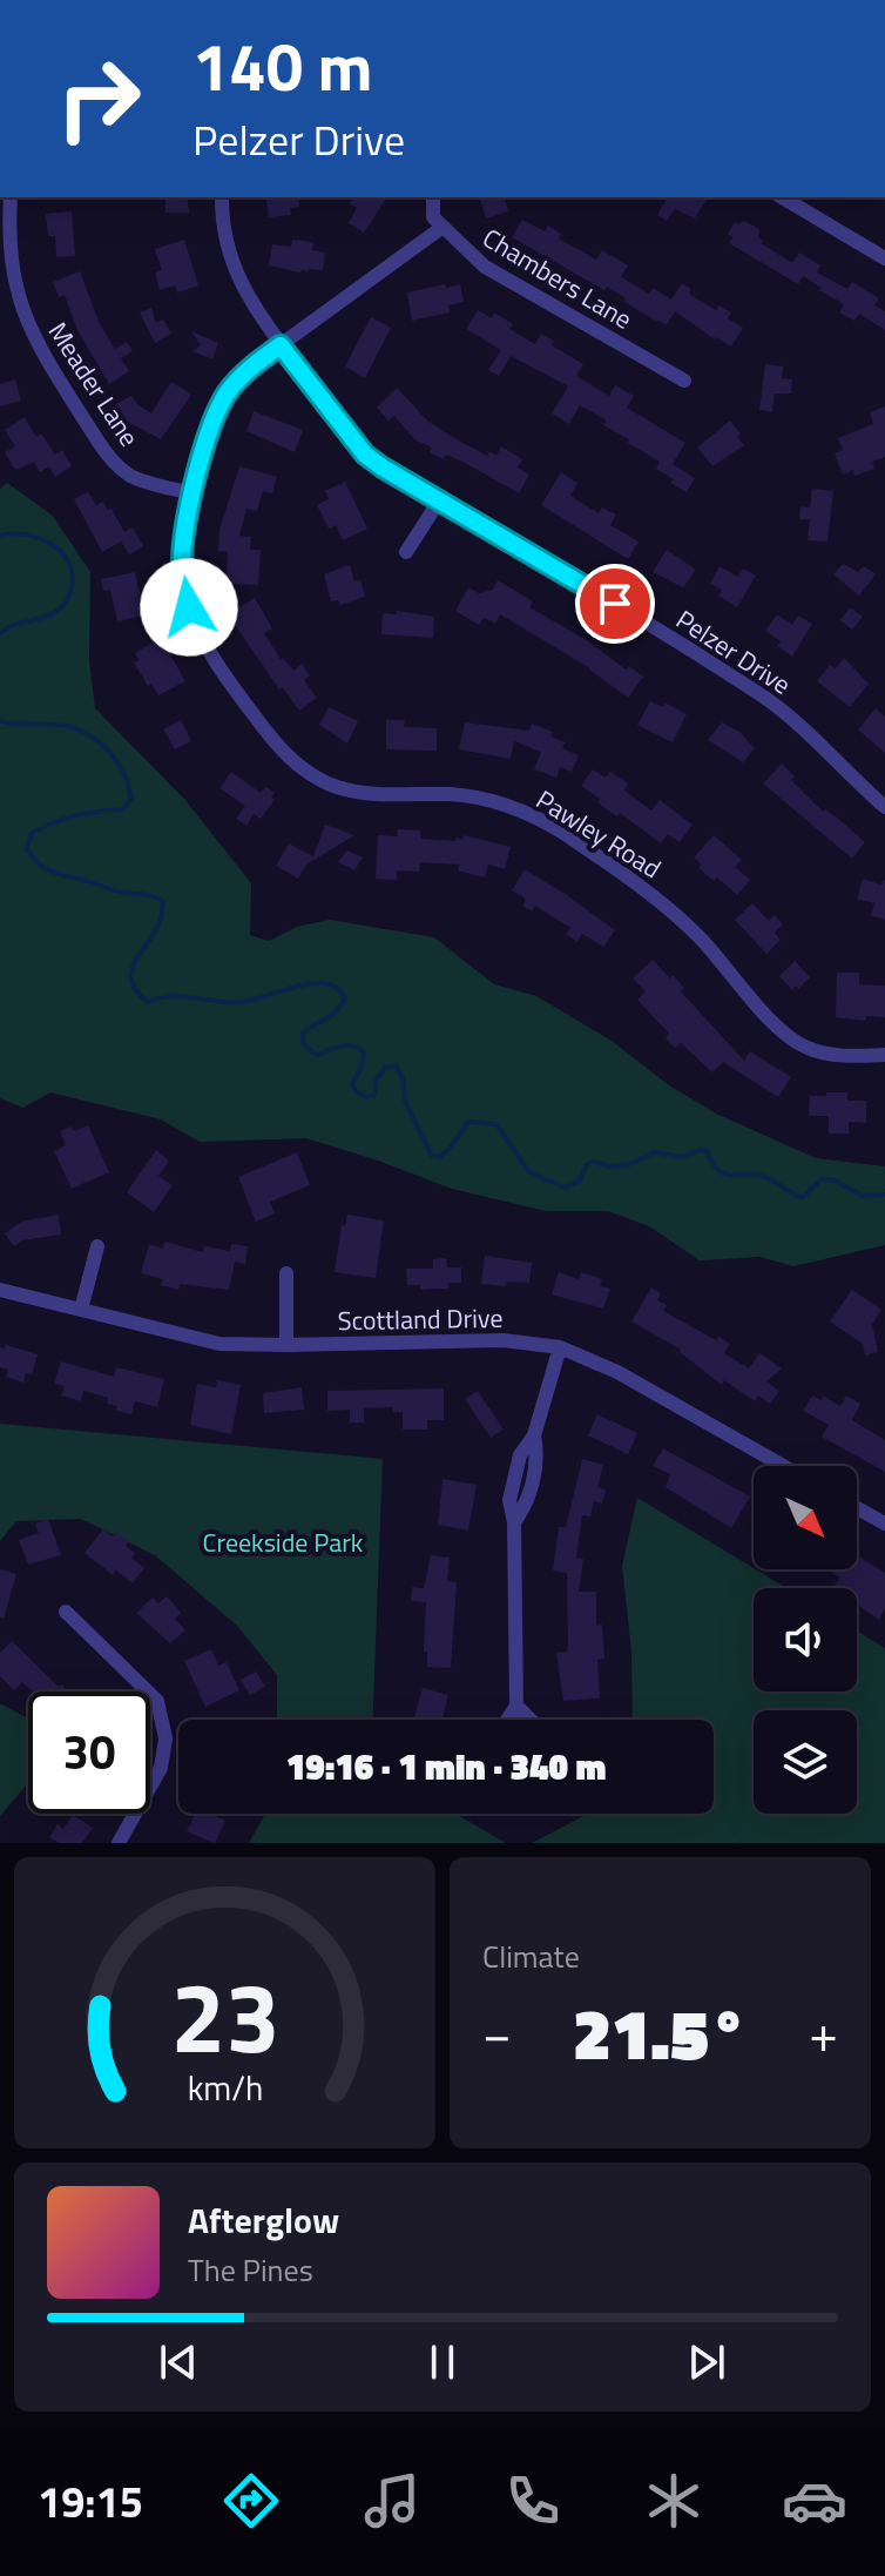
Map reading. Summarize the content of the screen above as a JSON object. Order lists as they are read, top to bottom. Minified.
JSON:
{"streets":{"street":["Chambers Lane","Meader Lane","Pelzer Drive","Pawley Road","Scottland Drive"]},"crossings":[["Chambers Lane","Pawley Road"],["Meader Lane","Pawley Road"],["Pelzer Drive","Pawley Road"]],"parks":["Creekside Park"],"north":"bottom right","page":{"turn":["140 m","Pelzer Drive"],"limit":"30","trip":"19:16 · 1 min · 340 m","tile":"Climate","heat":["−","21.5°","+"],"song":["Afterglow","The Pines"],"tabs":"19:15","gauge":["23","km/h"]}}
